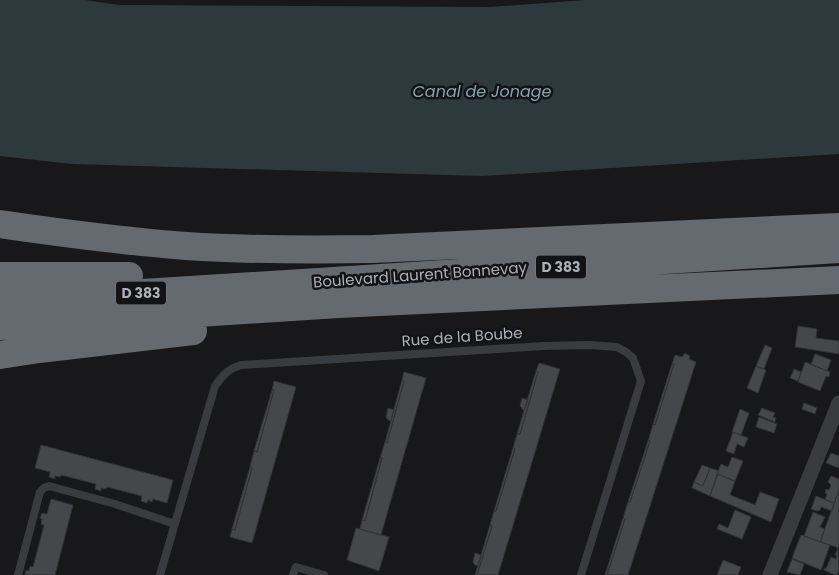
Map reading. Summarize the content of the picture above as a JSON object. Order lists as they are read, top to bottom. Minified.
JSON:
{"streets":{"highway":["D 383","Boulevard Laurent Bonnevay"],"lane":["Rue de la Boube"]},"water":["Canal de Jonage"]}
